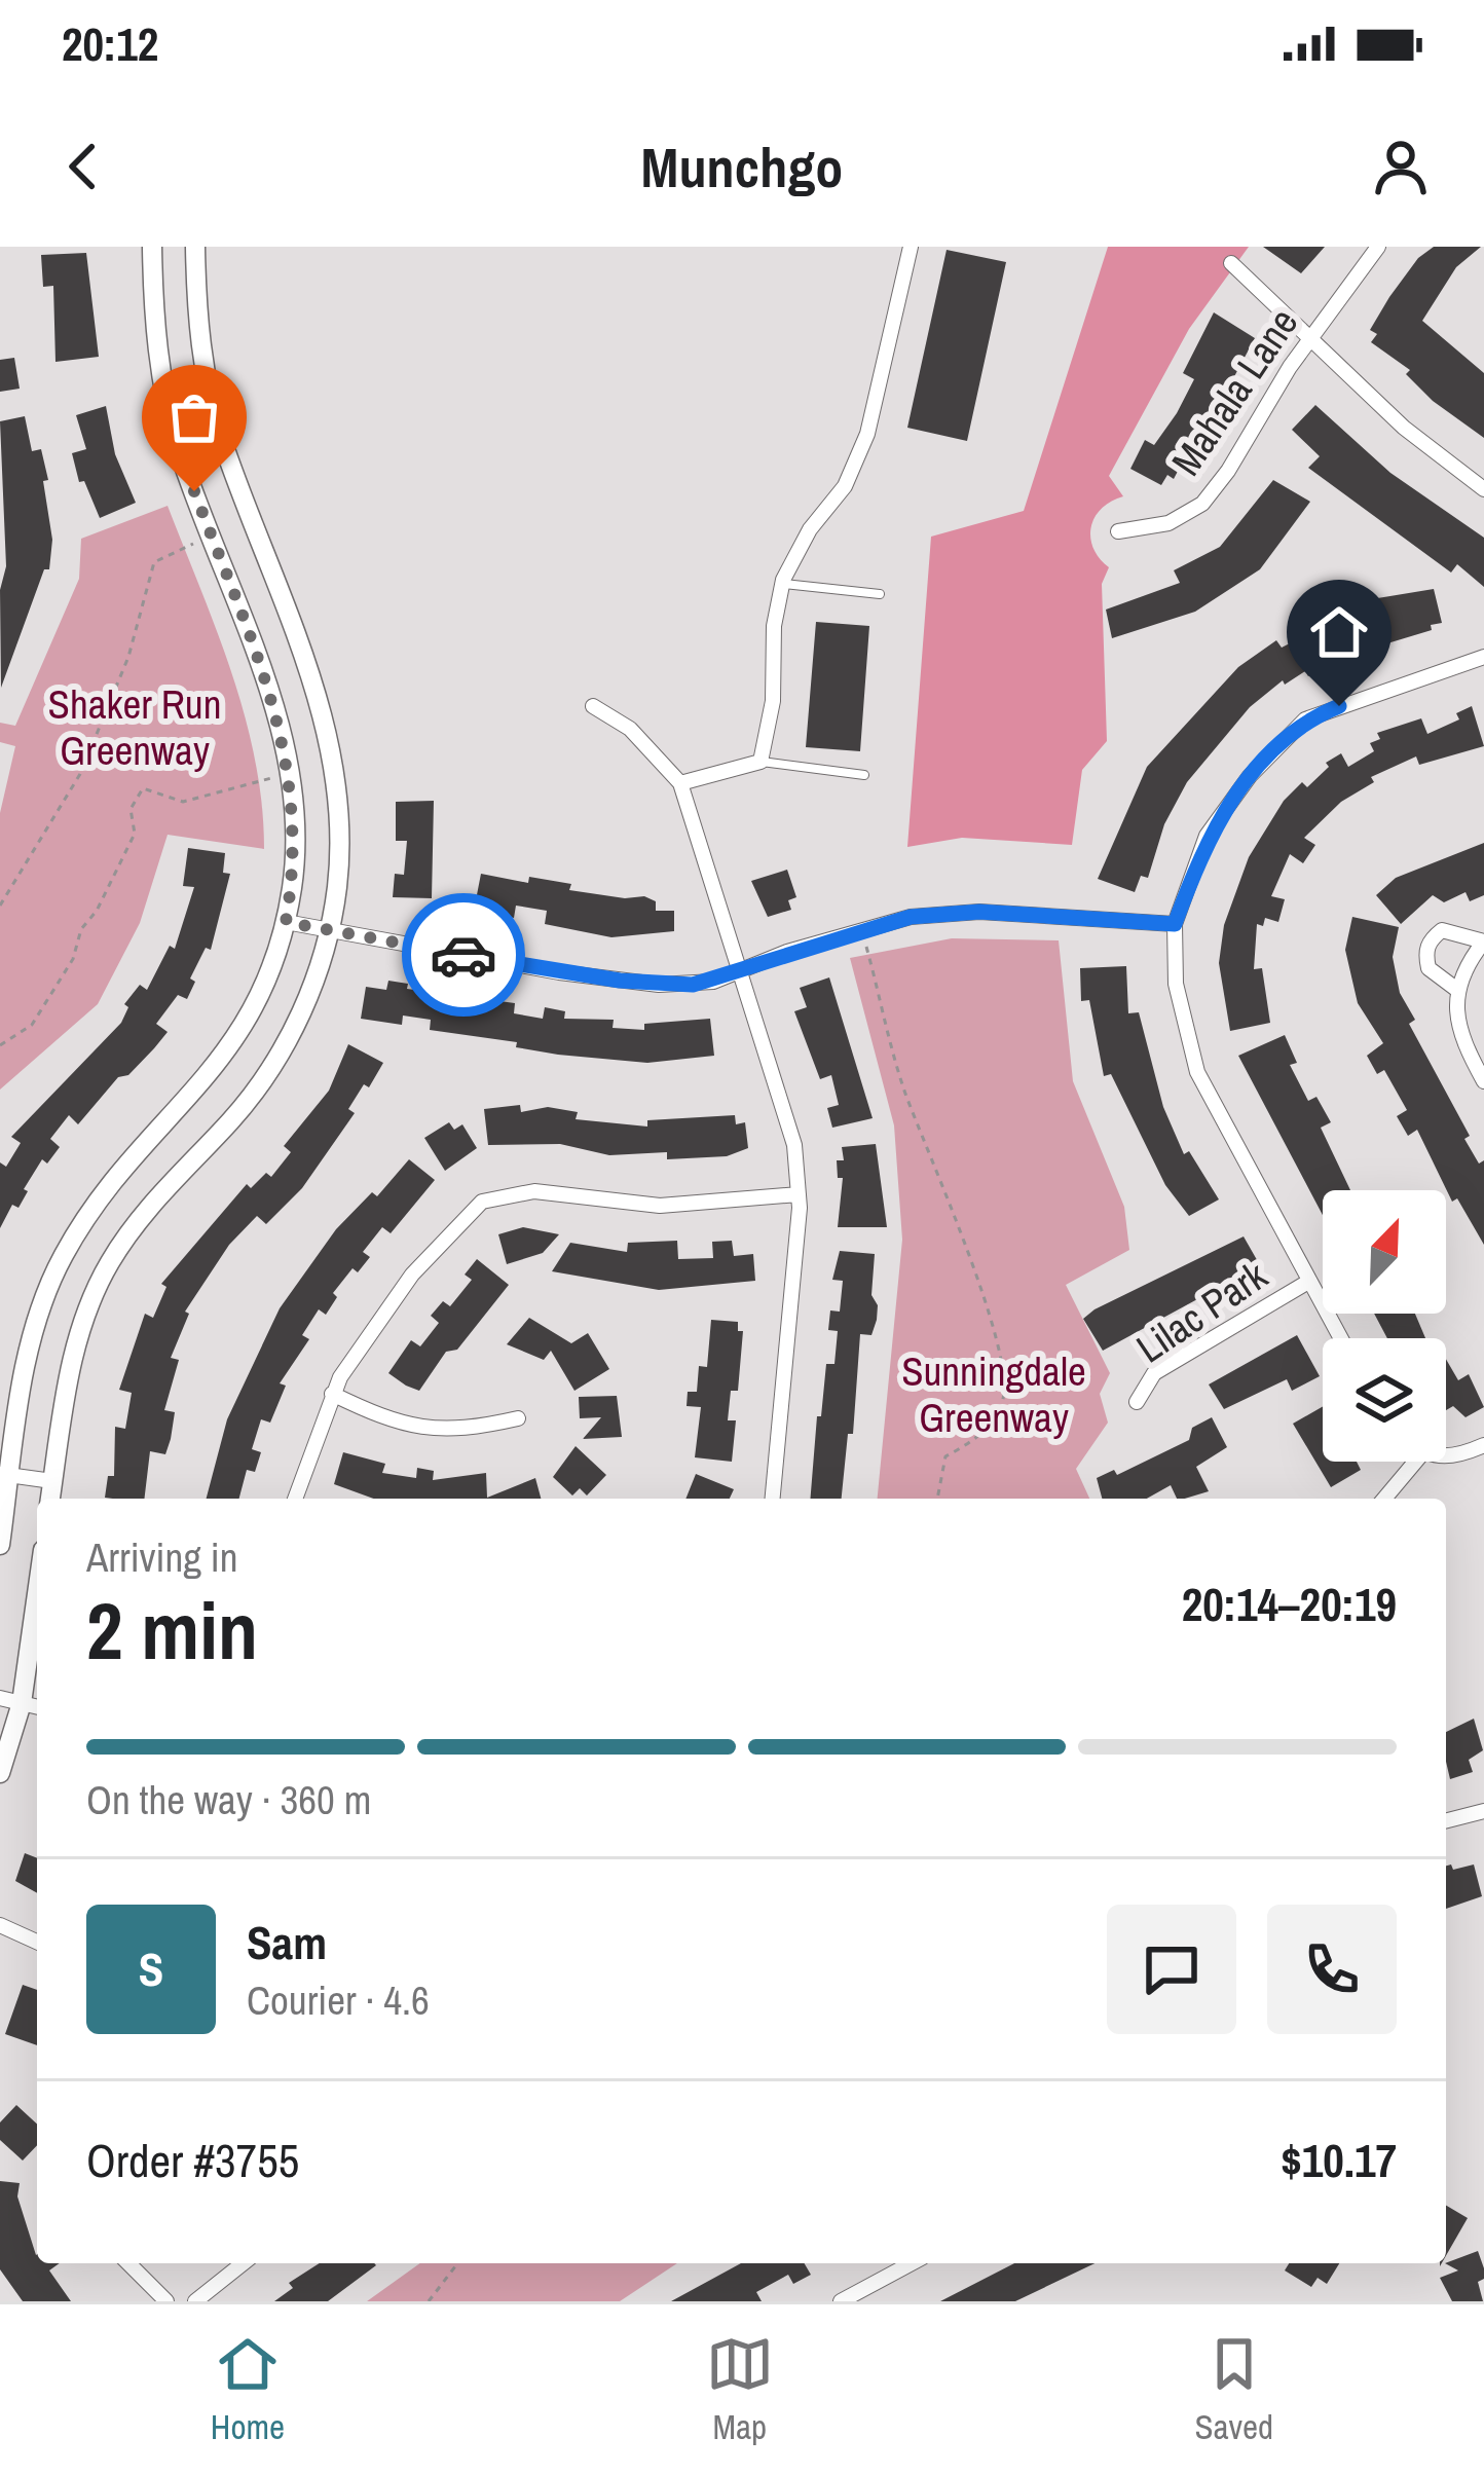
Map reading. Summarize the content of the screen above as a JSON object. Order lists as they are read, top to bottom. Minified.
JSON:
{"streets":{"street":["Mahala Lane","Lilac Park"]},"parks":["Shaker Run Greenway","Sunningdale Greenway"],"north":"top right","page":{"status":"20:12","header":"Munchgo","heading":["2 min","Arriving in","20:14–20:19"],"panel":["Sam","Courier · 4.6","Order #3755","$10.17"],"bar":"On the way · 360 m","round":"S","tabs":["Home","Map","Saved"]}}
